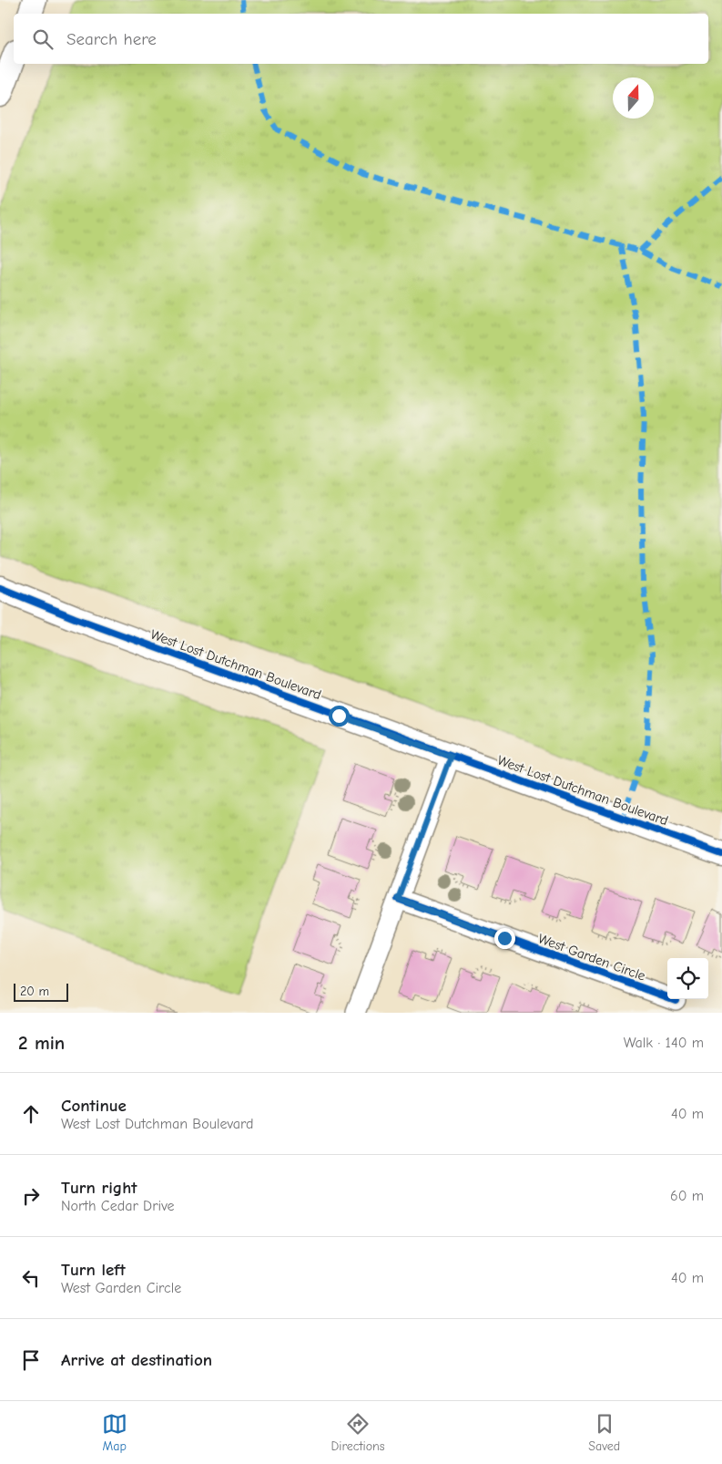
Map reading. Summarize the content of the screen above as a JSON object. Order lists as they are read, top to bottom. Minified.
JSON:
{"streets":{"street":["West Lost Dutchman Boulevard","West Garden Circle"]},"scale_bar":"20 m","north":"top","page":{"search":"Search here","scale":"20 m","heading":["2 min","Walk · 140 m"],"list":[["Continue","West Lost Dutchman Boulevard","40 m"],["Turn right","North Cedar Drive","60 m"],["Turn left","West Garden Circle","40 m"],"Arrive at destination"],"nav":["Map","Directions","Saved"]}}
